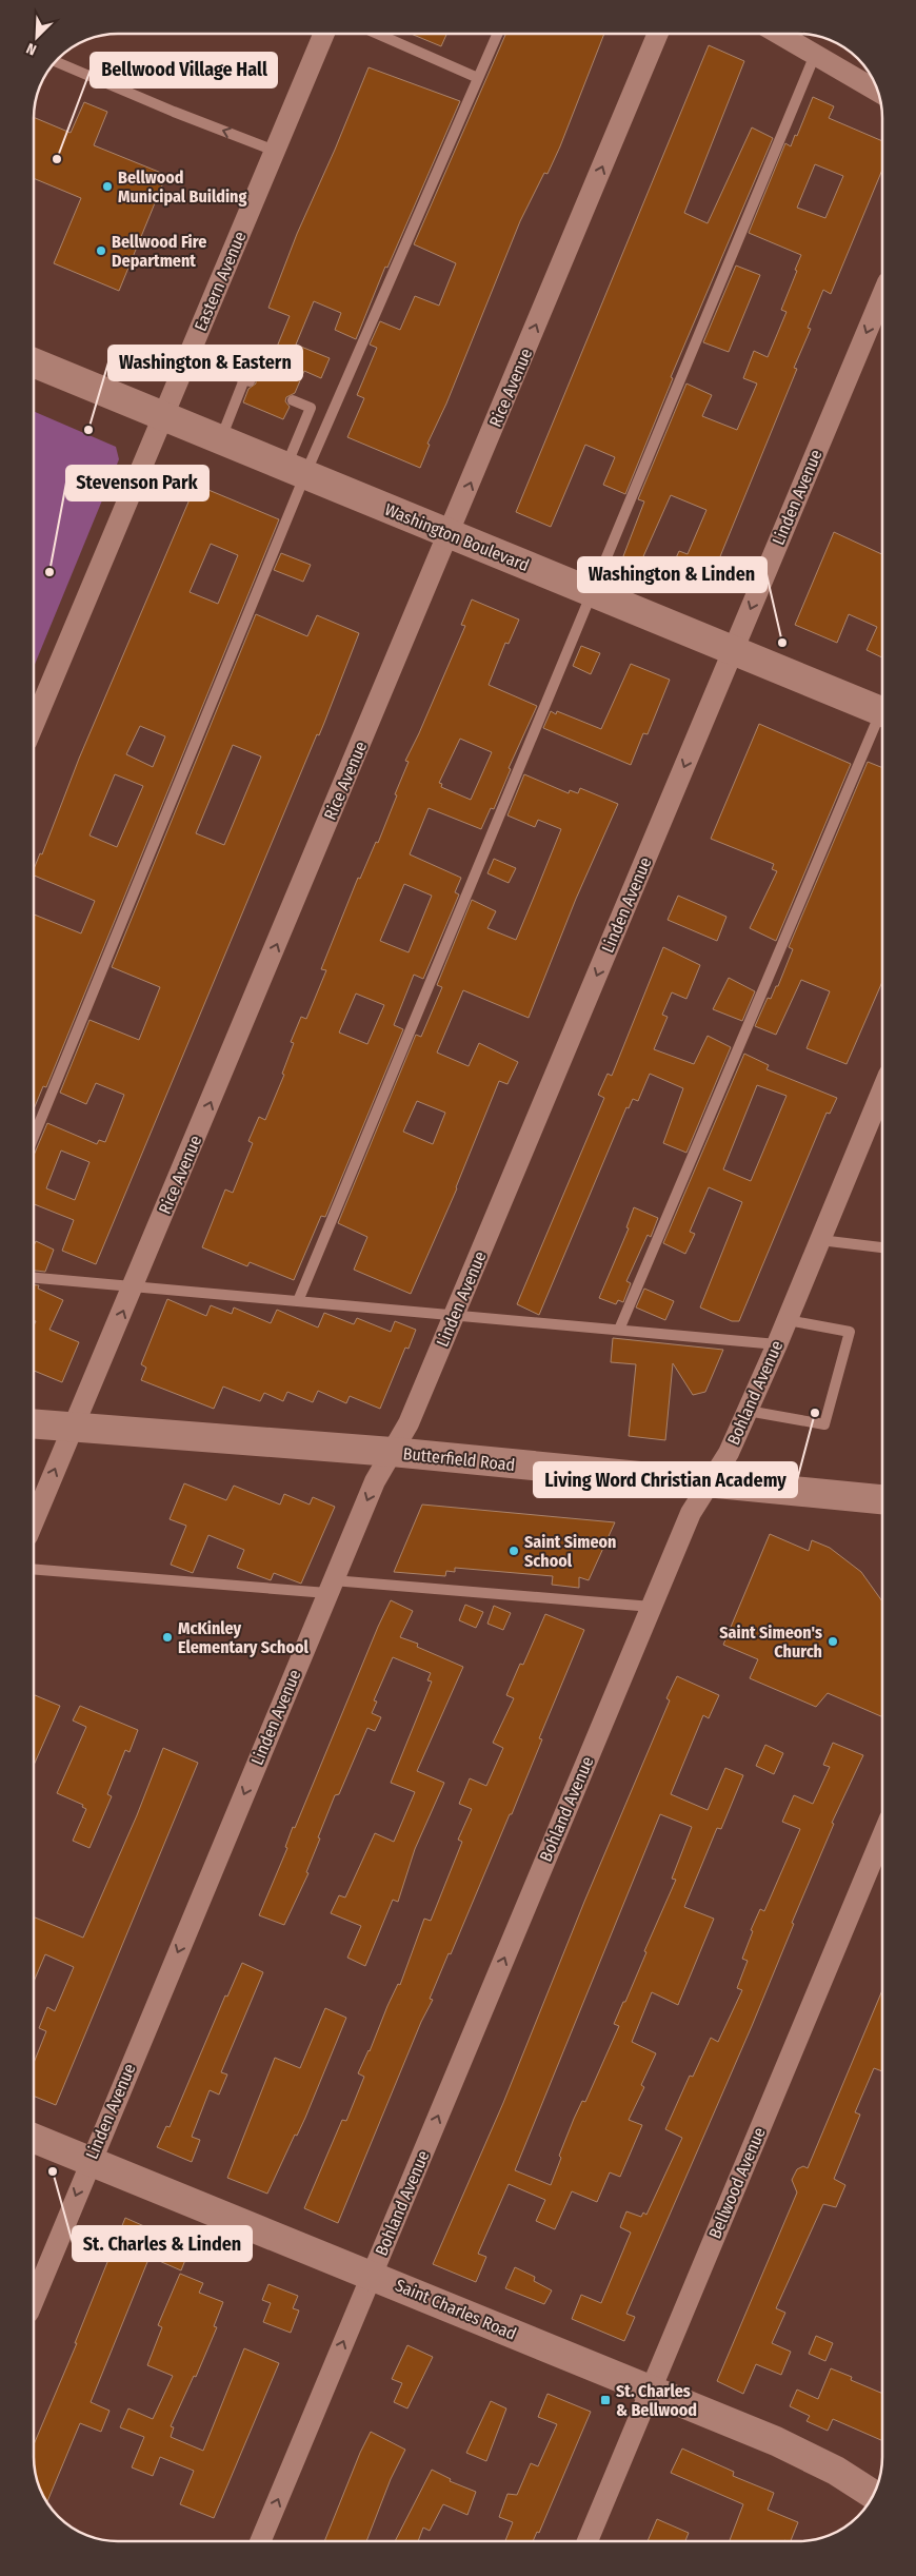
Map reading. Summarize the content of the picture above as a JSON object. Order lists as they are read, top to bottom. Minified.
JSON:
{"streets":{"main road":["Washington Boulevard","Butterfield Road","Saint Charles Road"],"street":["Eastern Avenue","Rice Avenue","Linden Avenue","Bohland Avenue","Bellwood Avenue"]},"crossings":[["Eastern Avenue","Washington Boulevard"],["Rice Avenue","Washington Boulevard"],["Rice Avenue","Butterfield Road"],["Linden Avenue","Washington Boulevard"],["Linden Avenue","Butterfield Road"],["Linden Avenue","Saint Charles Road"],["Bohland Avenue","Butterfield Road"],["Bohland Avenue","Saint Charles Road"],["Bellwood Avenue","Saint Charles Road"]],"one_way":["Rice Avenue","Linden Avenue","Bohland Avenue"],"places":{"other":["Bellwood Village Hall","Bellwood Municipal Building","Bellwood Fire Department","Washington & Eastern","Stevenson Park","Washington & Linden","Living Word Christian Academy","Saint Simeon School","McKinley Elementary School","Saint Simeon's Church","St. Charles & Linden"],"transit":["St. Charles & Bellwood"]},"north":"bottom left"}
